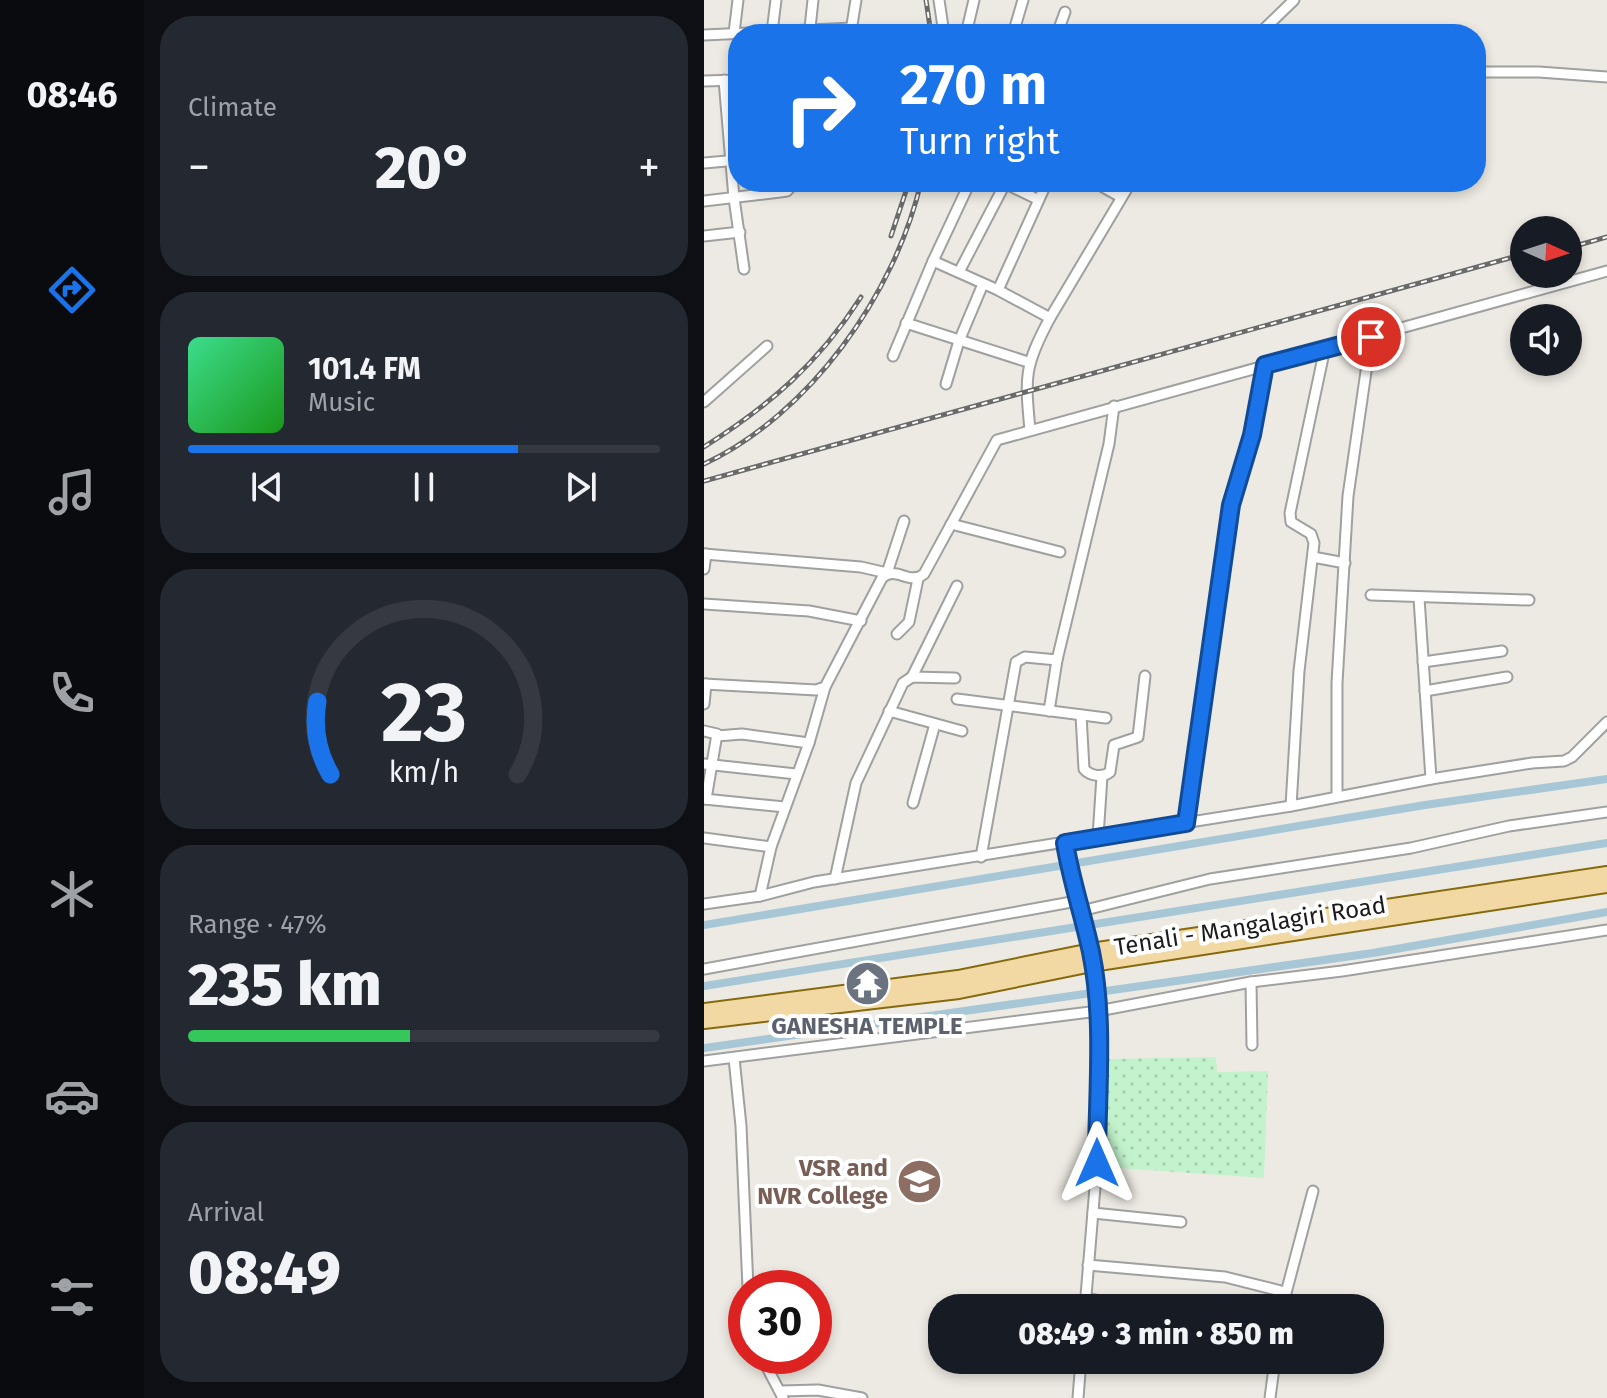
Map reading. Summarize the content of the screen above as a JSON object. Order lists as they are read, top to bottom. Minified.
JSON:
{"streets":{"main road":["Tenali - Mangalagiri Road"]},"places":{"temple":["GANESHA TEMPLE"],"school or university":["VSR and NVR College"]},"north":"right","page":{"tabs":"08:46","tile":["Climate",["Range · 47%","235 km"],["Arrival","08:49"]],"turn":["270 m","Turn right"],"heat":["−","20°","+"],"song":["101.4 FM","Music"],"limit":"30","trip":"08:49 · 3 min · 850 m","gauge":["23","km/h"]}}
